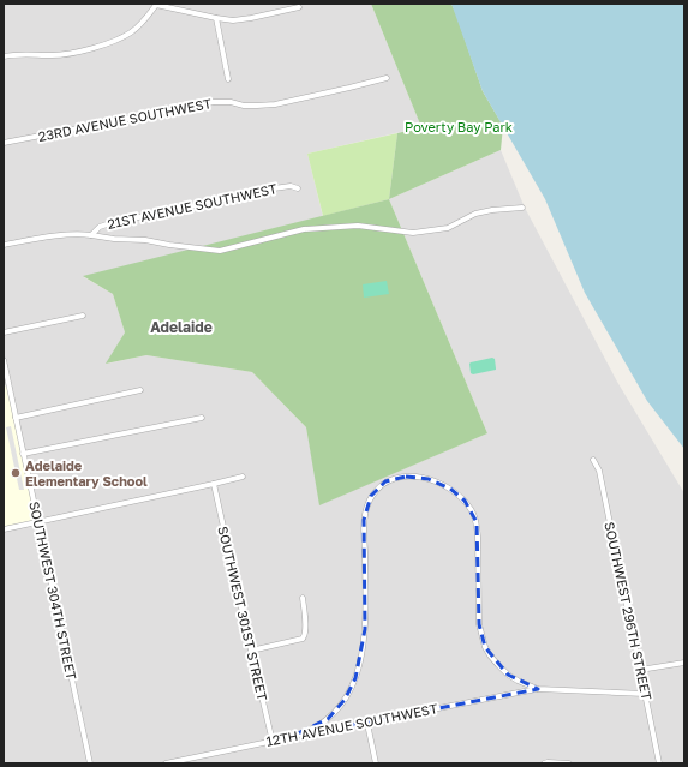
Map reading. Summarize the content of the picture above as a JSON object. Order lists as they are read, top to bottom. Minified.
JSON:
{"streets":{"street":["23RD AVENUE SOUTHWEST","21ST AVENUE SOUTHWEST","SOUTHWEST 304TH STREET","SOUTHWEST 296TH STREET","SOUTHWEST 301ST STREET","12TH AVENUE SOUTHWEST"]},"crossings":[["SOUTHWEST 301ST STREET","12TH AVENUE SOUTHWEST"]],"districts":["Adelaide"],"parks":["Poverty Bay Park"],"places":["Adelaide Elementary School"]}
